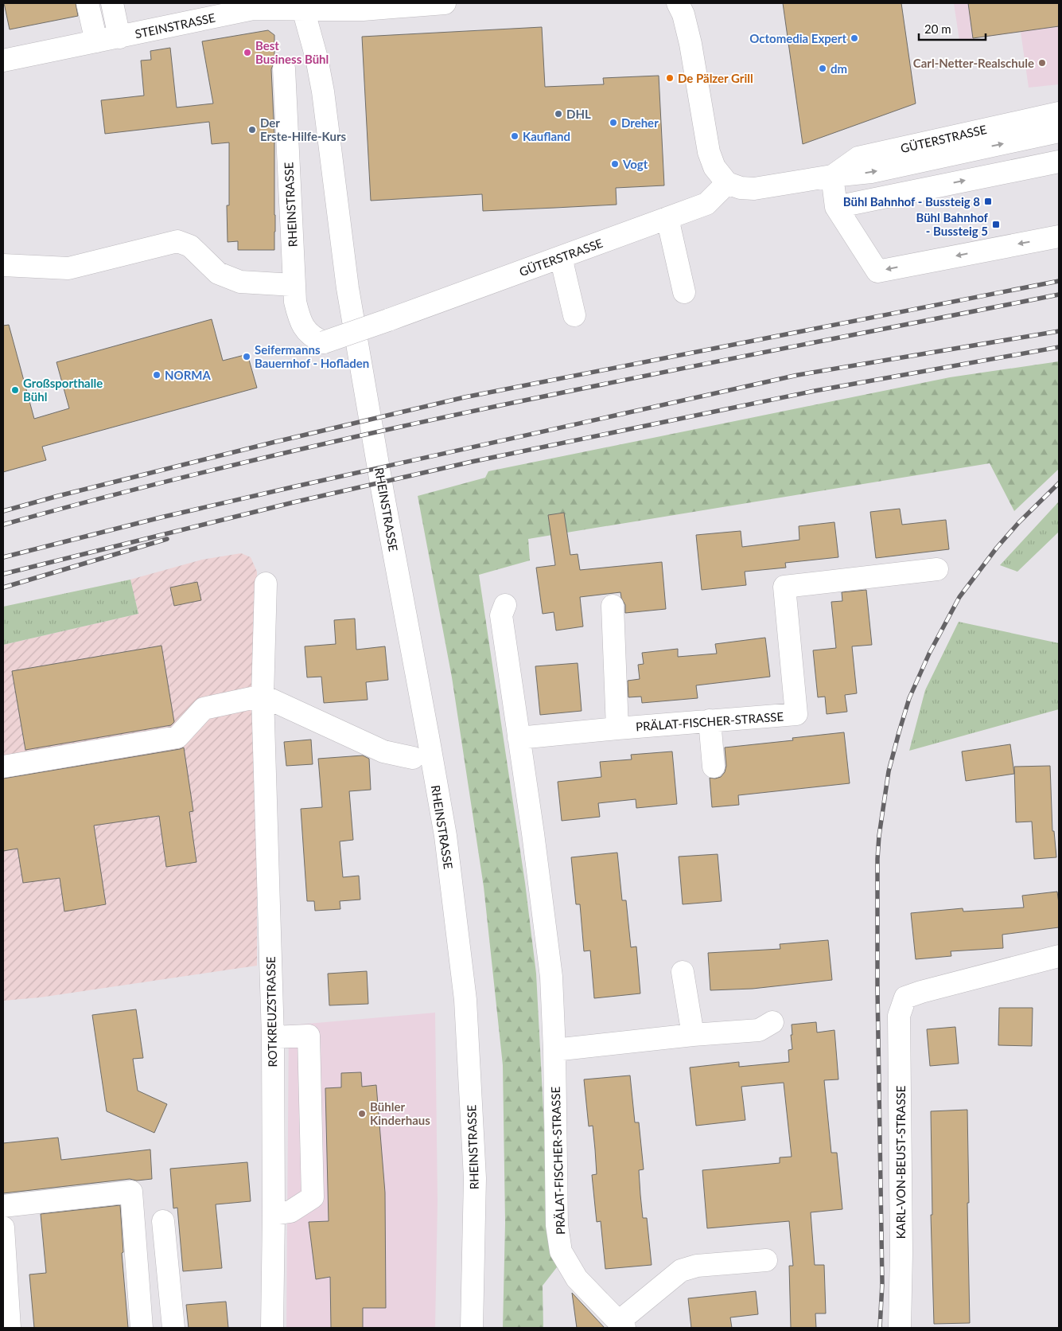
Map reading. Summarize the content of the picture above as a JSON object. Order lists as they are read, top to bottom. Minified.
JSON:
{"streets":{"street":["STEINSTRASSE","GÜTERSTRASSE","RHEINSTRASSE","PRÄLAT-FISCHER-STRASSE","ROTKREUZSTRASSE","KARL-VON-BEUST-STRASSE"]},"crossings":[["STEINSTRASSE","RHEINSTRASSE"],["GÜTERSTRASSE","RHEINSTRASSE"]],"places":{"other":["Octomedia Expert","Best Business Bühl","Carl-Netter-Realschule","dm","De Pälzer Grill","DHL","Dreher","Der Erste-Hilfe-Kurs","Kaufland","Vogt","Seifermanns Bauernhof - Hofladen","NORMA","Großsporthalle Bühl","Bühler Kinderhaus"],"transit":["Bühl Bahnhof - Bussteig 8","Bühl Bahnhof - Bussteig 5"]},"scale_bar":"20 m"}
